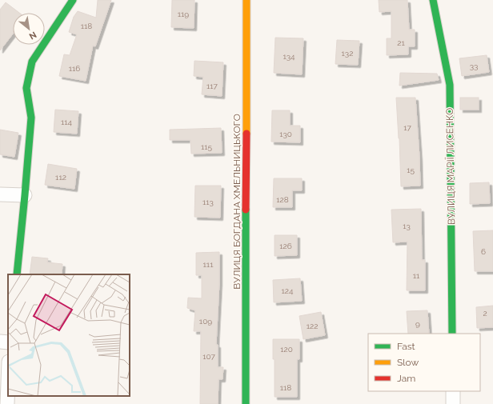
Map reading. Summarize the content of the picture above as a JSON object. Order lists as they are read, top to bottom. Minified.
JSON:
{"streets":{"street":["ВУЛИЦЯ МАРІЇ ЛИСЕНКО","ВУЛИЦЯ БОГДАНА ХМЕЛЬНИЦЬКОГО"]},"house_numbers":["119","118","21","132","134","33","116","117","114","17","130","115","15","112","128","113","13","126","6","111","11","124","2","109","9","122","120","107","118"],"legend":["Fast","Slow","Jam"],"north":"bottom right"}
